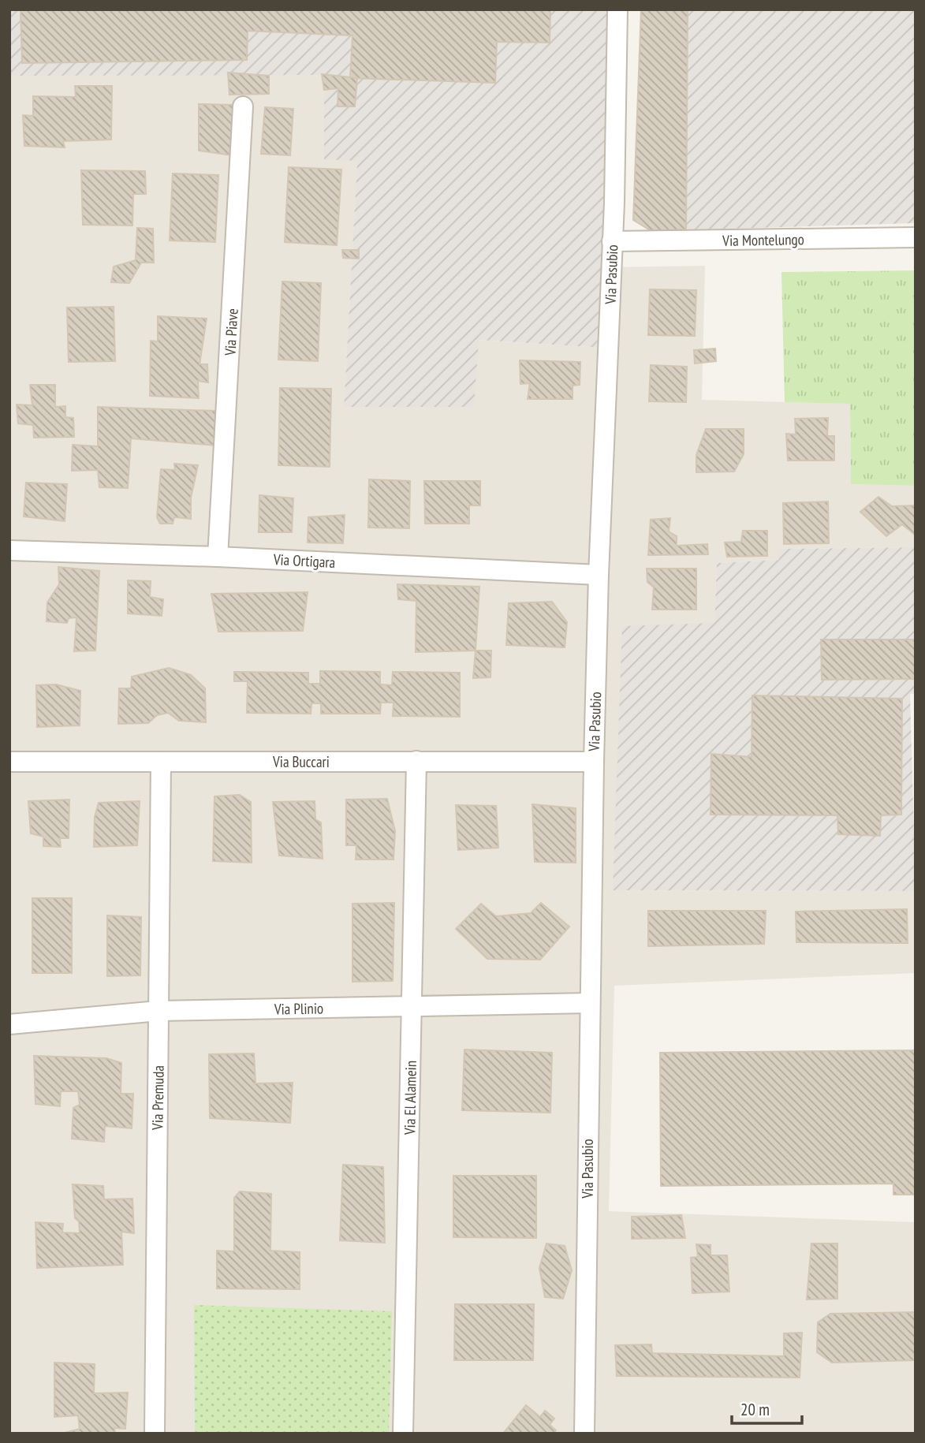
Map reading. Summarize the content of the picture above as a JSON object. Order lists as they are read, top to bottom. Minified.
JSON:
{"streets":{"street":["Via Montelungo","Via Pasubio","Via Piave","Via Ortigara","Via Buccari","Via Plinio","Via Premuda","Via El Alamein"]},"crossings":[["Via Montelungo","Via Pasubio"],["Via Pasubio","Via Ortigara"],["Via Pasubio","Via Buccari"],["Via Pasubio","Via Plinio"],["Via Piave","Via Ortigara"],["Via Buccari","Via Premuda"],["Via Buccari","Via El Alamein"],["Via Plinio","Via Premuda"],["Via Plinio","Via El Alamein"]],"scale_bar":"20 m"}
